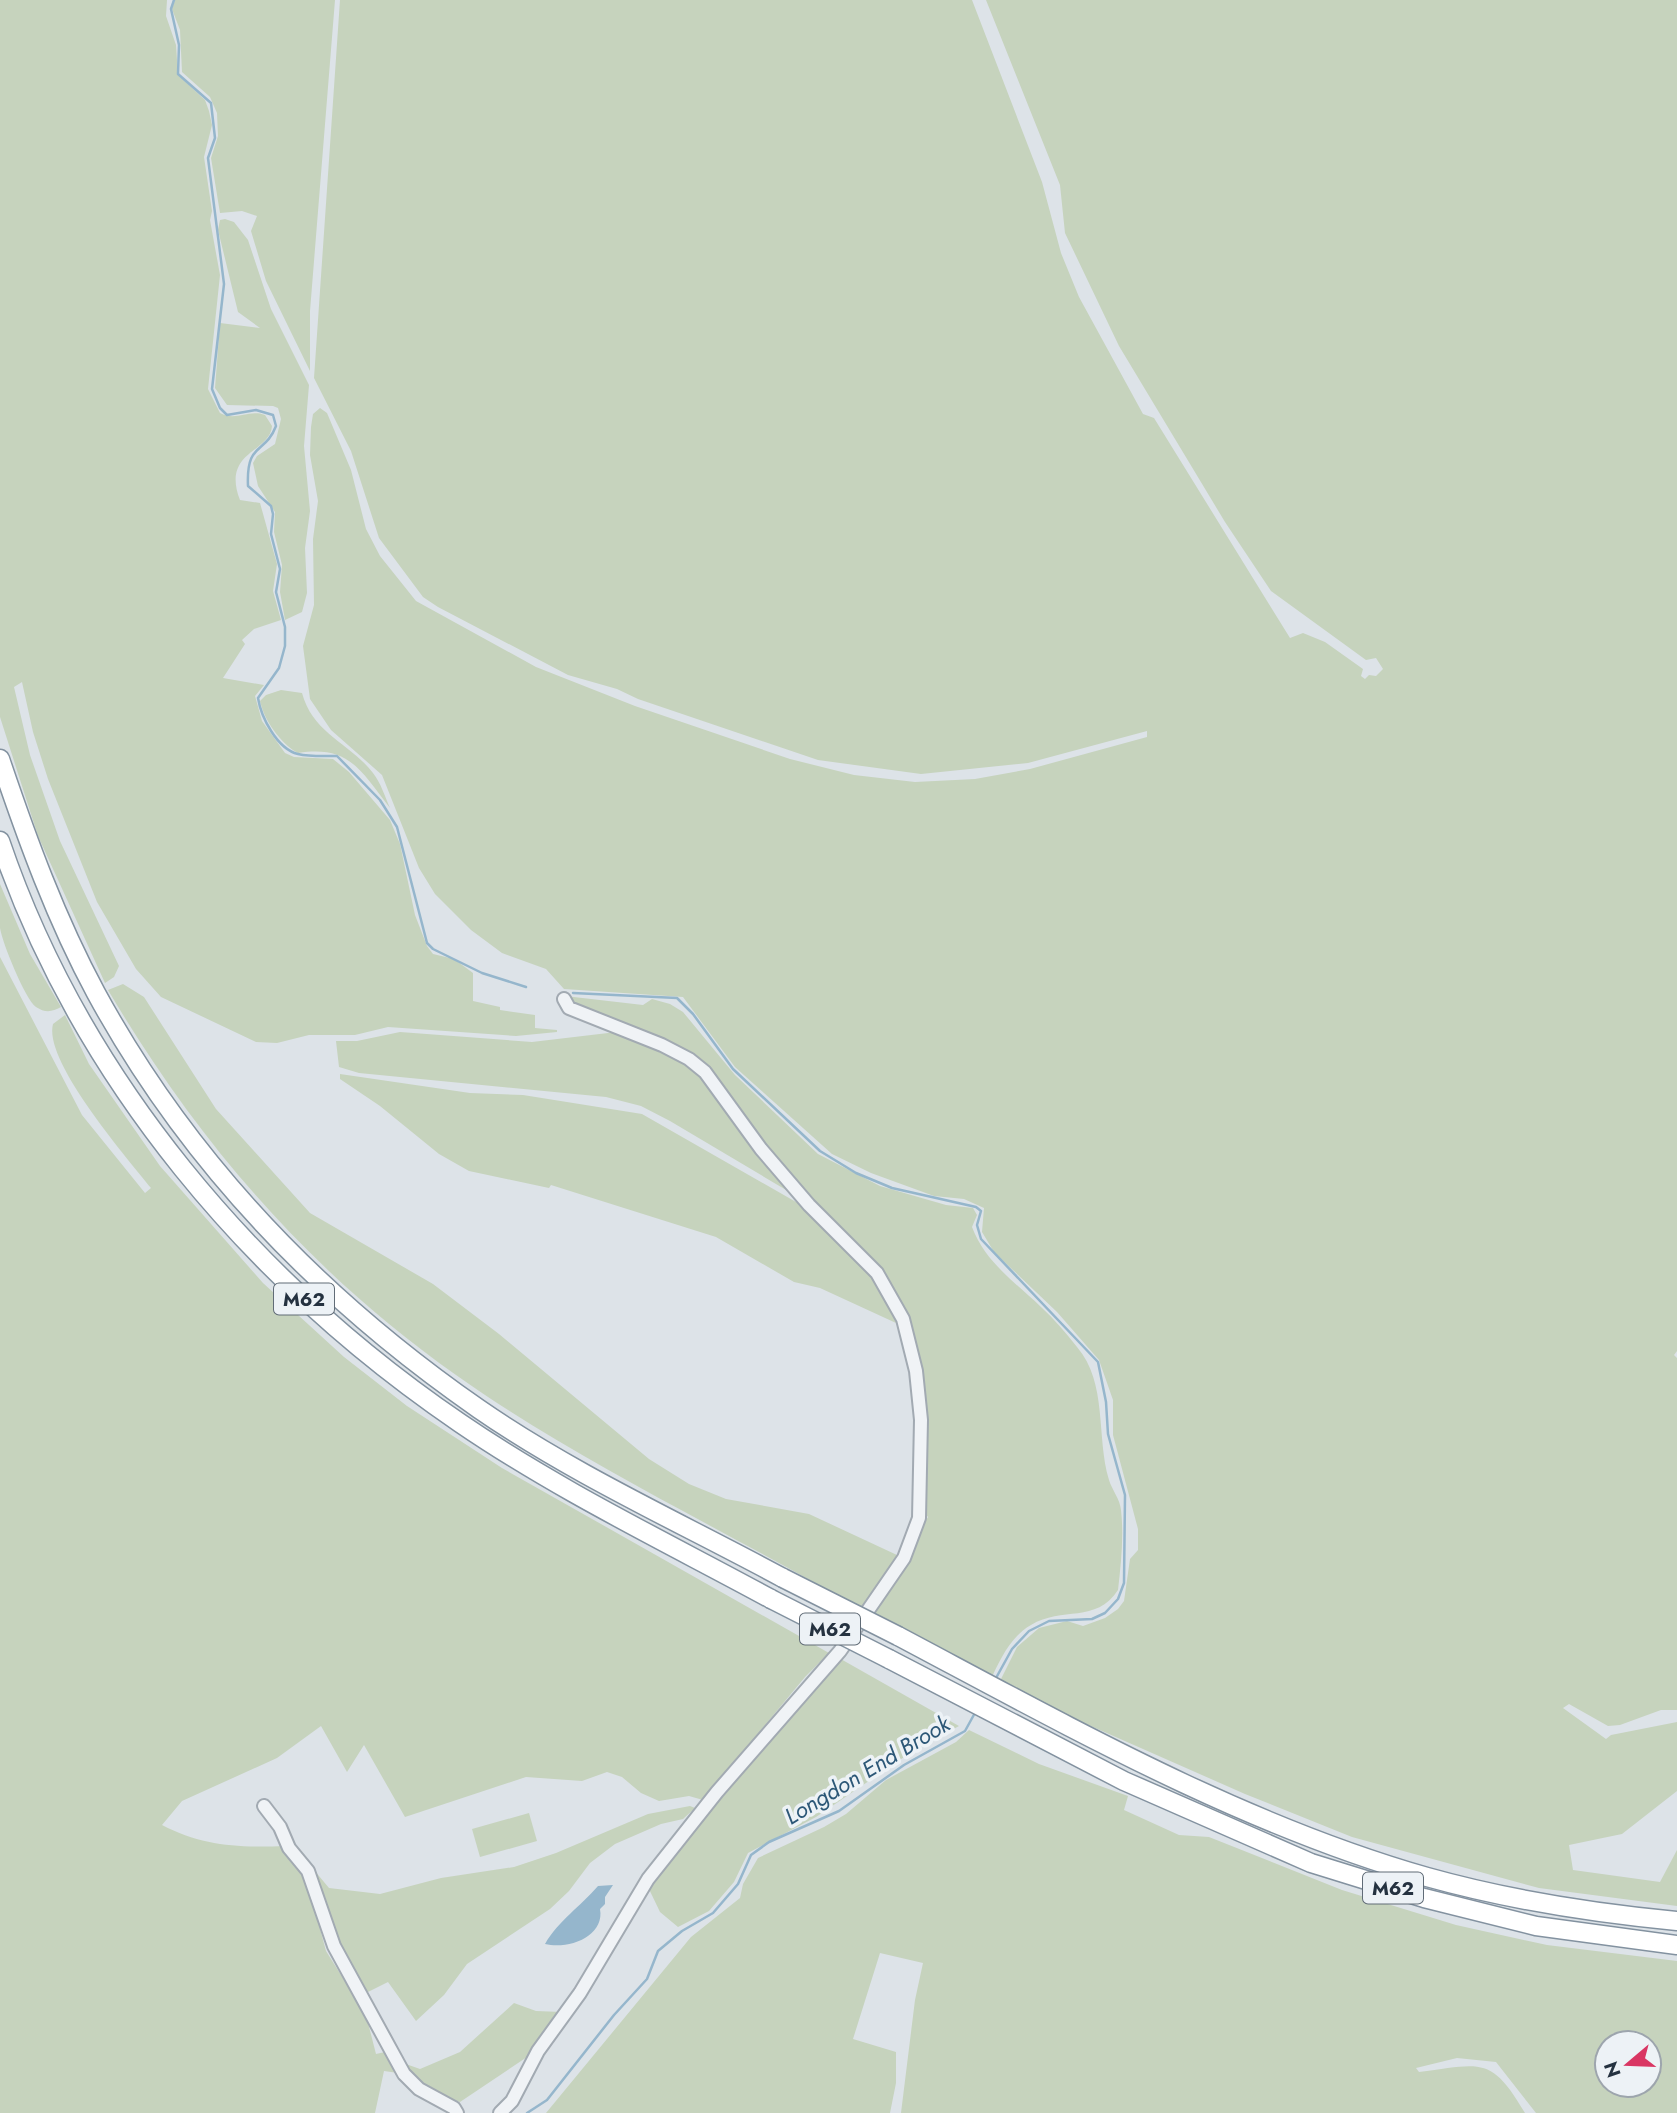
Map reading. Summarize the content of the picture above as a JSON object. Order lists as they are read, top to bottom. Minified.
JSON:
{"streets":{"highway":["M62"]},"water":["Longdon End Brook"],"north":"left"}
